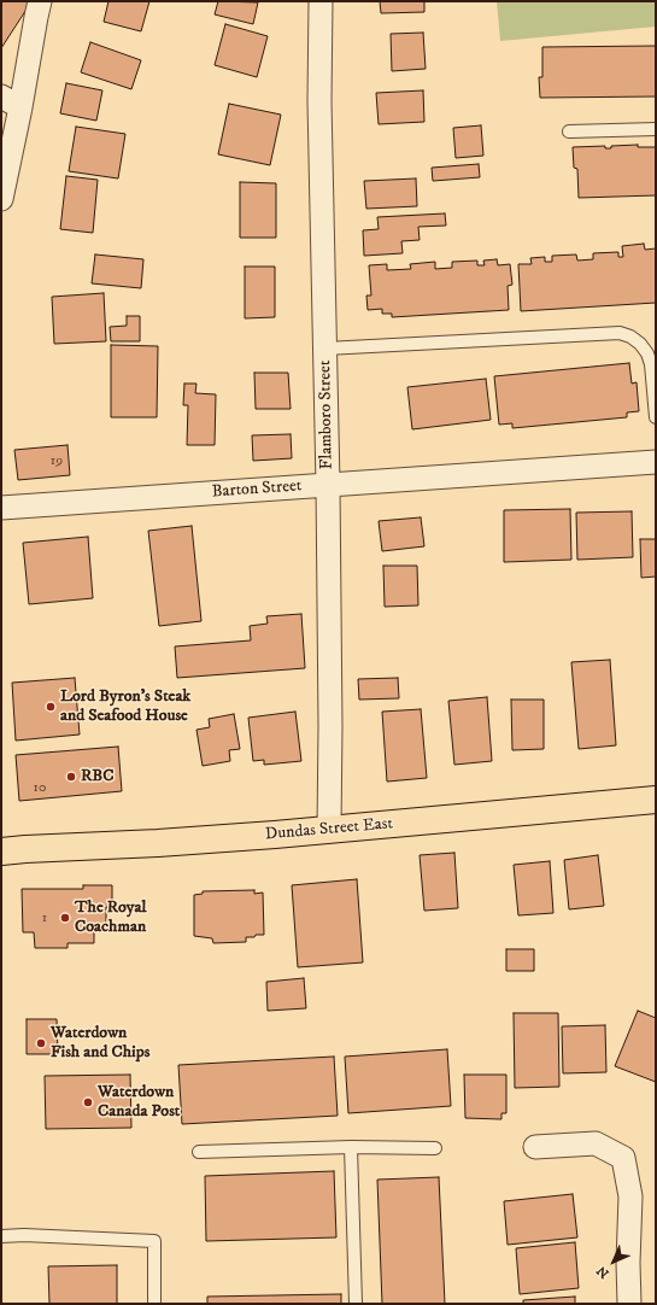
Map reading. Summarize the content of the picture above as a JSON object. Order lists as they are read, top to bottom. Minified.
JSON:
{"streets":{"main road":["Dundas Street East"],"street":["Flamboro Street","Barton Street"]},"crossings":[["Flamboro Street","Barton Street"],["Flamboro Street","Dundas Street East"]],"places":["Lord Byron's Steak and Seafood House","RBC","The Royal Coachman","Waterdown Fish and Chips","Waterdown Canada Post"],"house_numbers":["19","10","1"],"north":"bottom left"}
